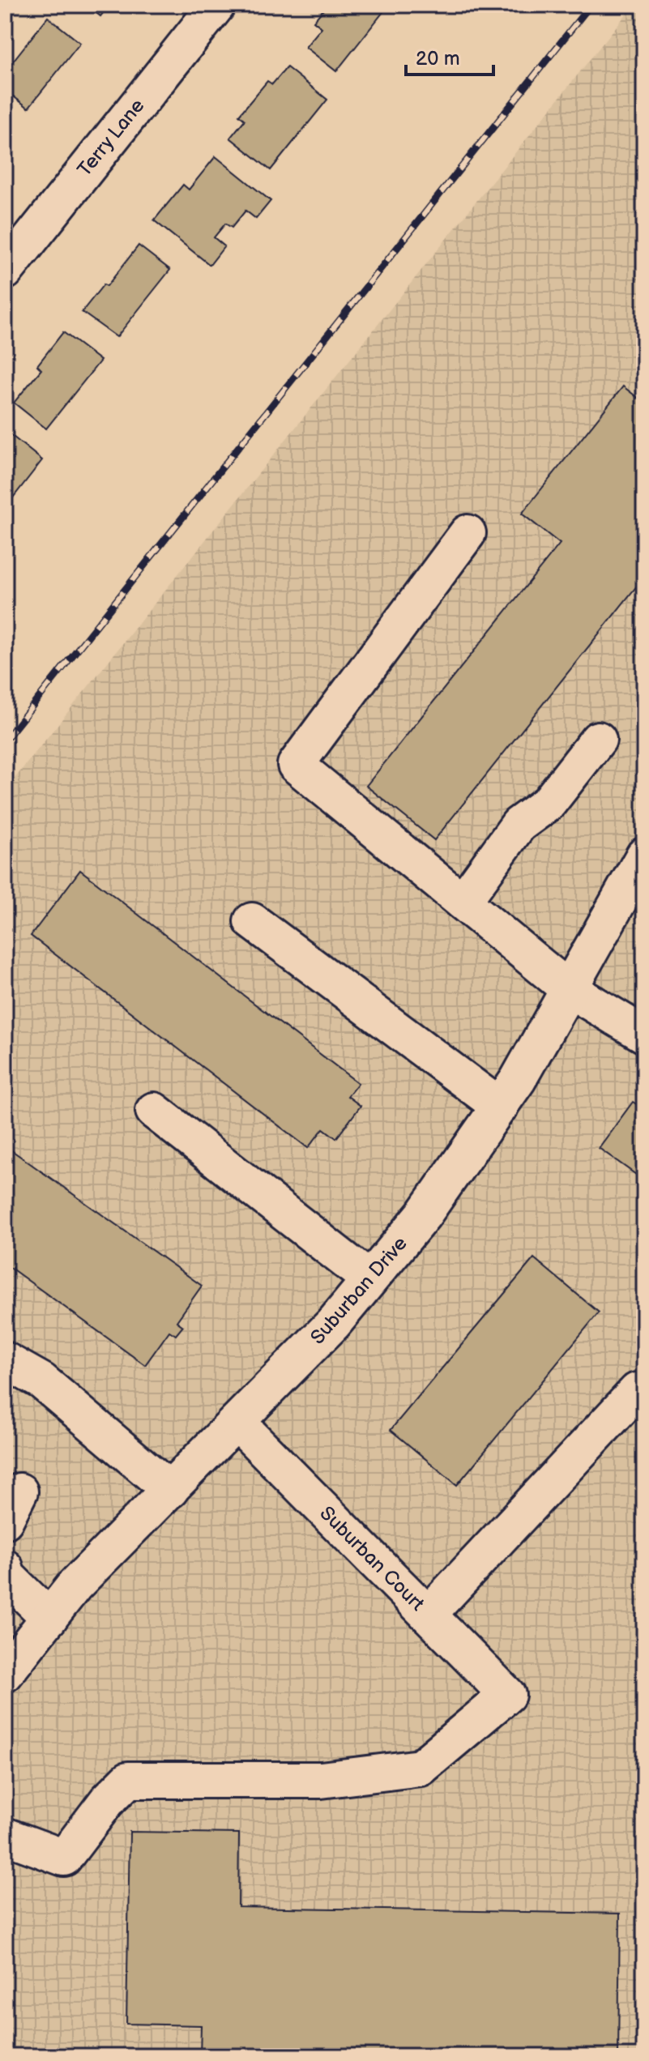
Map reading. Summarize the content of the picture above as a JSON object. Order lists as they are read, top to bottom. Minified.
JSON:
{"streets":{"street":["Terry Lane","Suburban Drive","Suburban Court"]},"crossings":[["Suburban Drive","Suburban Court"]],"scale_bar":"20 m"}
